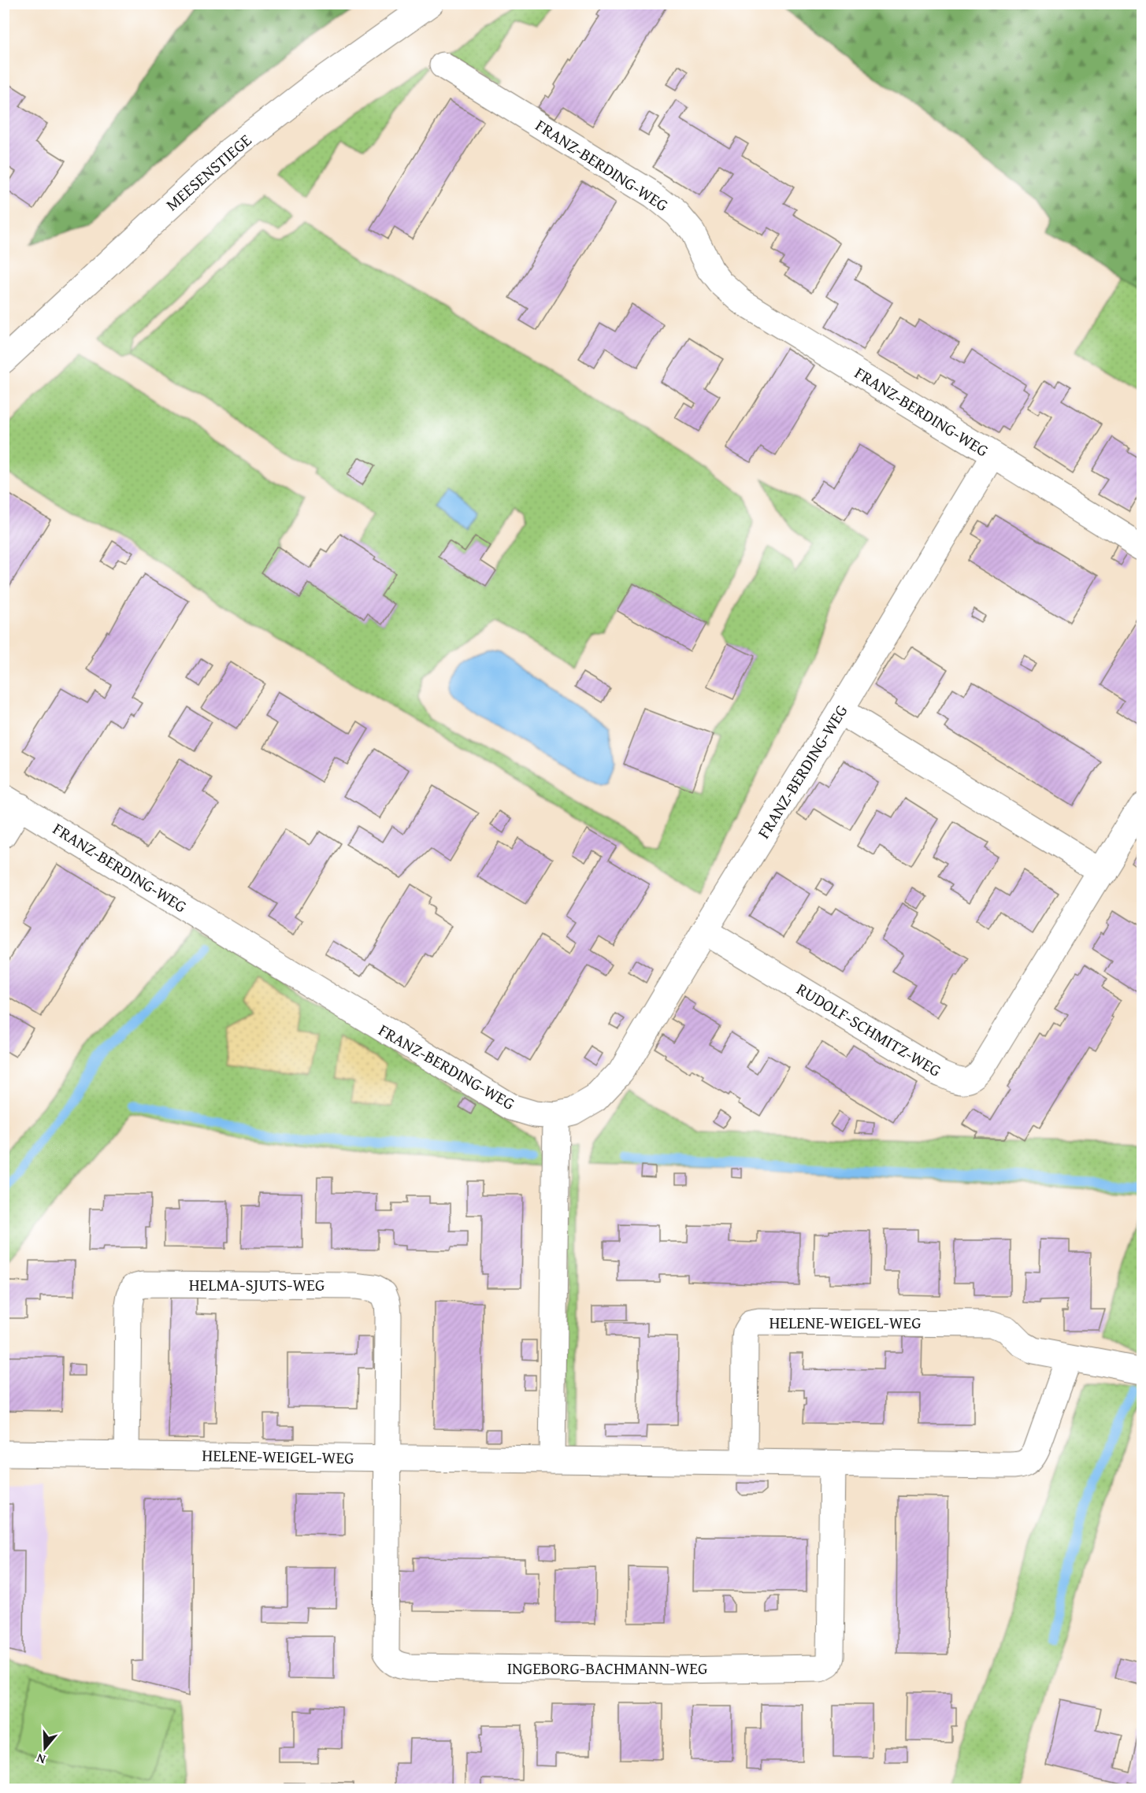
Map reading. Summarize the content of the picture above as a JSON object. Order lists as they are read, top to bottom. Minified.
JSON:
{"streets":{"street":["FRANZ-BERDING-WEG","MEESENSTIEGE","RUDOLF-SCHMITZ-WEG","HELMA-SJUTS-WEG","HELENE-WEIGEL-WEG","INGEBORG-BACHMANN-WEG"]},"crossings":[["FRANZ-BERDING-WEG","RUDOLF-SCHMITZ-WEG"],["HELMA-SJUTS-WEG","HELENE-WEIGEL-WEG"],["HELMA-SJUTS-WEG","INGEBORG-BACHMANN-WEG"],["HELENE-WEIGEL-WEG","INGEBORG-BACHMANN-WEG"]],"north":"bottom"}
